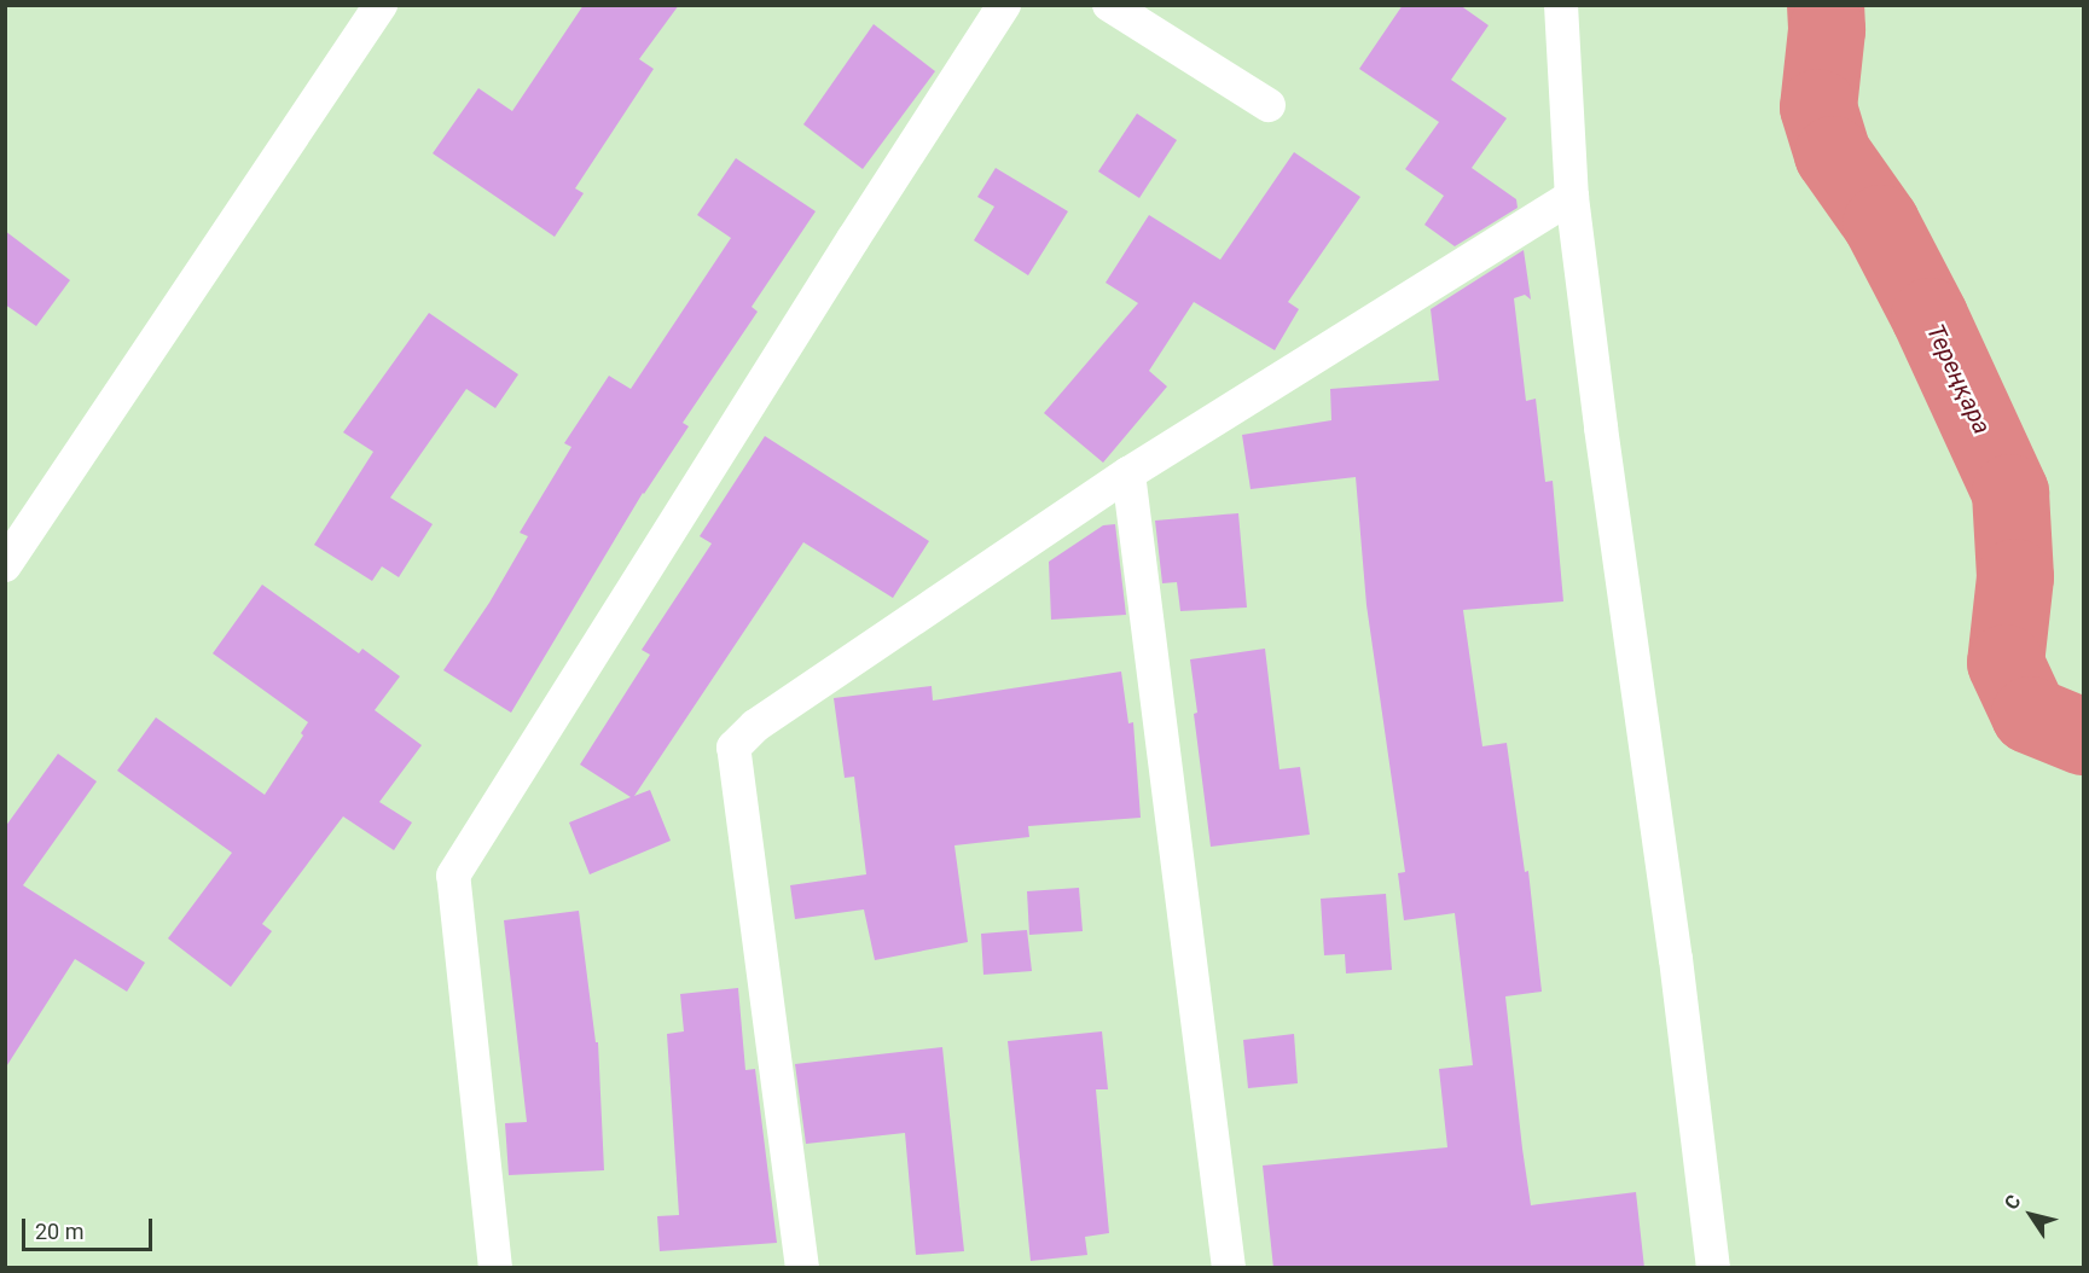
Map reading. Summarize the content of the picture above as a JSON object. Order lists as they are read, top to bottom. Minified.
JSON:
{"water":["Тереңқара"],"scale_bar":"20 m","north":"top left"}
